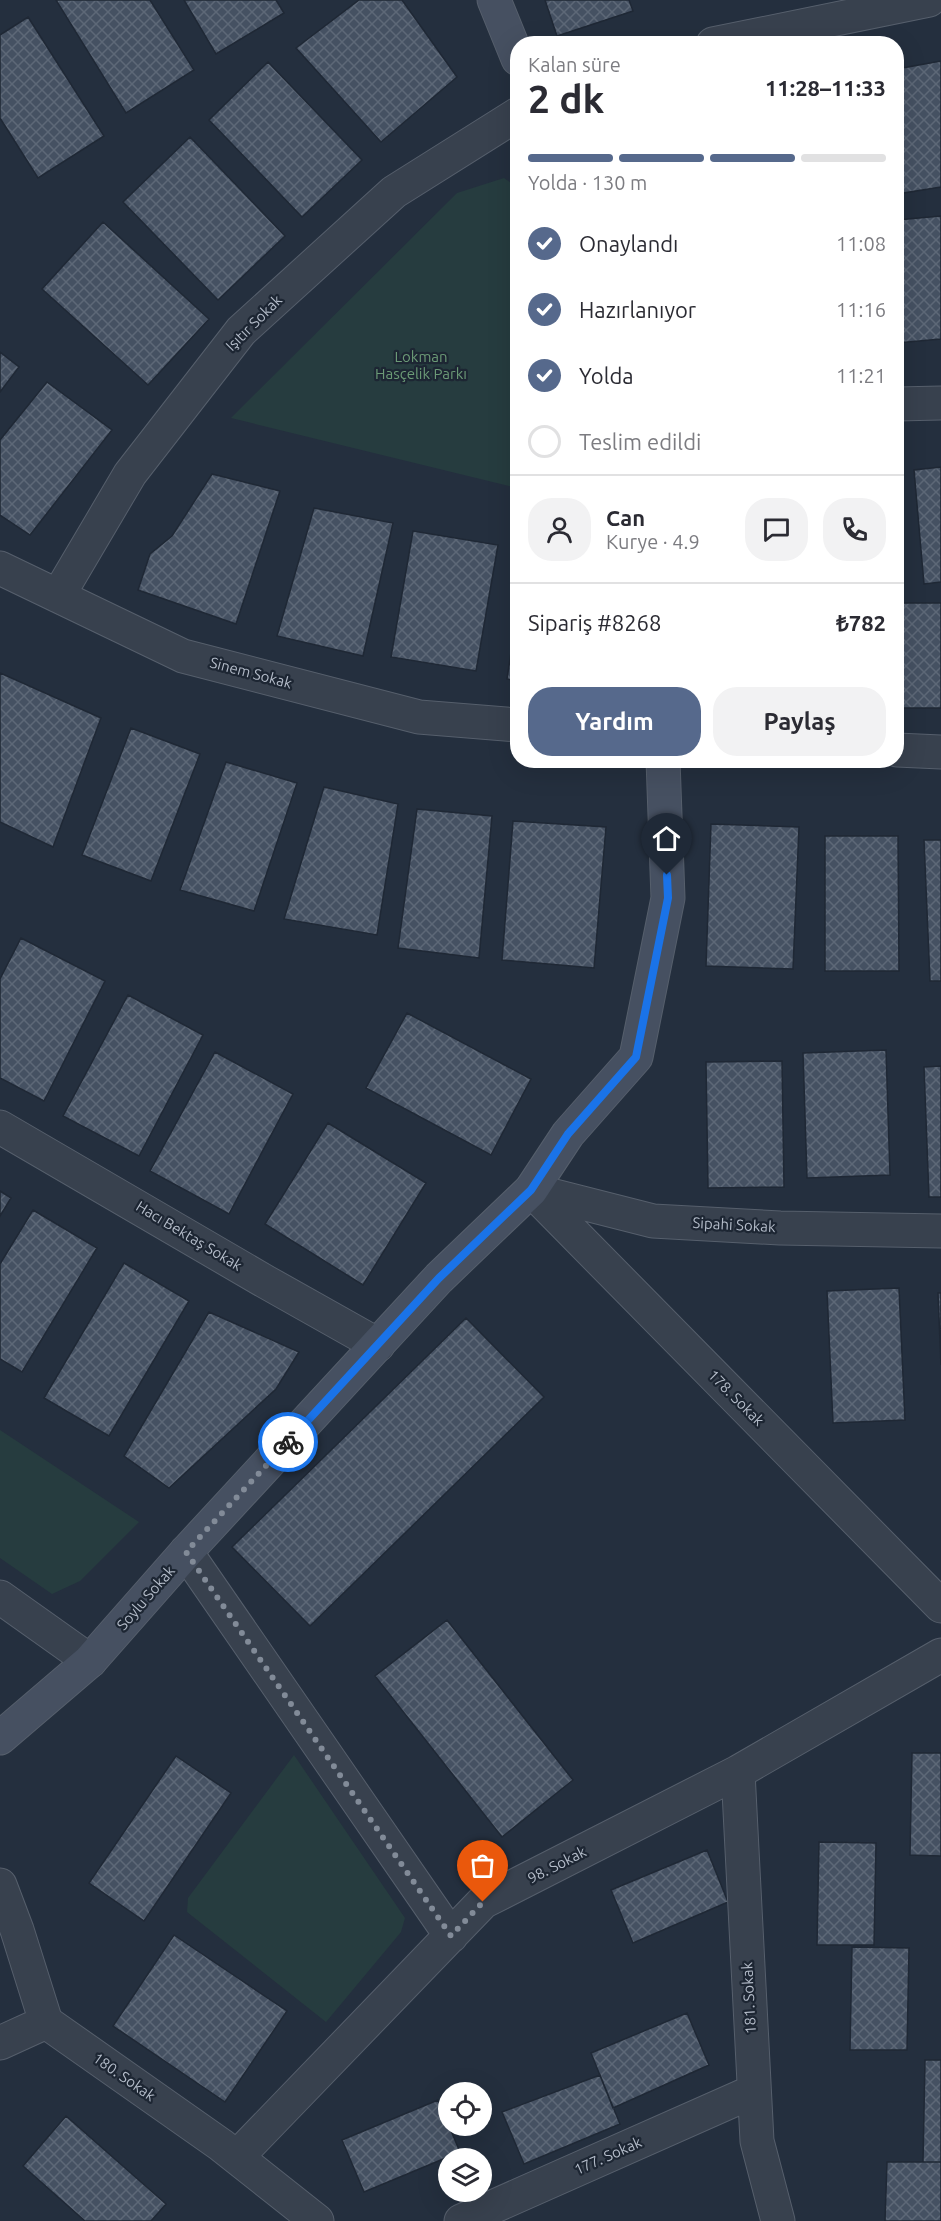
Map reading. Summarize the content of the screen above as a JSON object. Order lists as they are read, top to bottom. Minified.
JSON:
{"streets":{"street":["Işıtır Sokak","Sinem Sokak","Sipahi Sokak","Hacı Bektaş Sokak","178. Sokak","Soylu Sokak","98. Sokak","181. Sokak","180. Sokak","177. Sokak"]},"crossings":[["Işıtır Sokak","Sinem Sokak"],["Sipahi Sokak","178. Sokak"],["Sipahi Sokak","Soylu Sokak"],["Hacı Bektaş Sokak","Soylu Sokak"],["178. Sokak","Soylu Sokak"],["98. Sokak","181. Sokak"],["98. Sokak","180. Sokak"],["181. Sokak","177. Sokak"]],"parks":["Lokman Hasçelik Parkı"],"page":{"heading":["2 dk","Kalan süre","11:28–11:33"],"panel":["Can","Kurye · 4.9","Sipariş #8268","₺782"],"bar":"Yolda · 130 m","list":[["Onaylandı","11:08"],["Hazırlanıyor","11:16"],["Yolda","11:21"],"Teslim edildi"],"buttons":["Yardım","Paylaş"]}}
